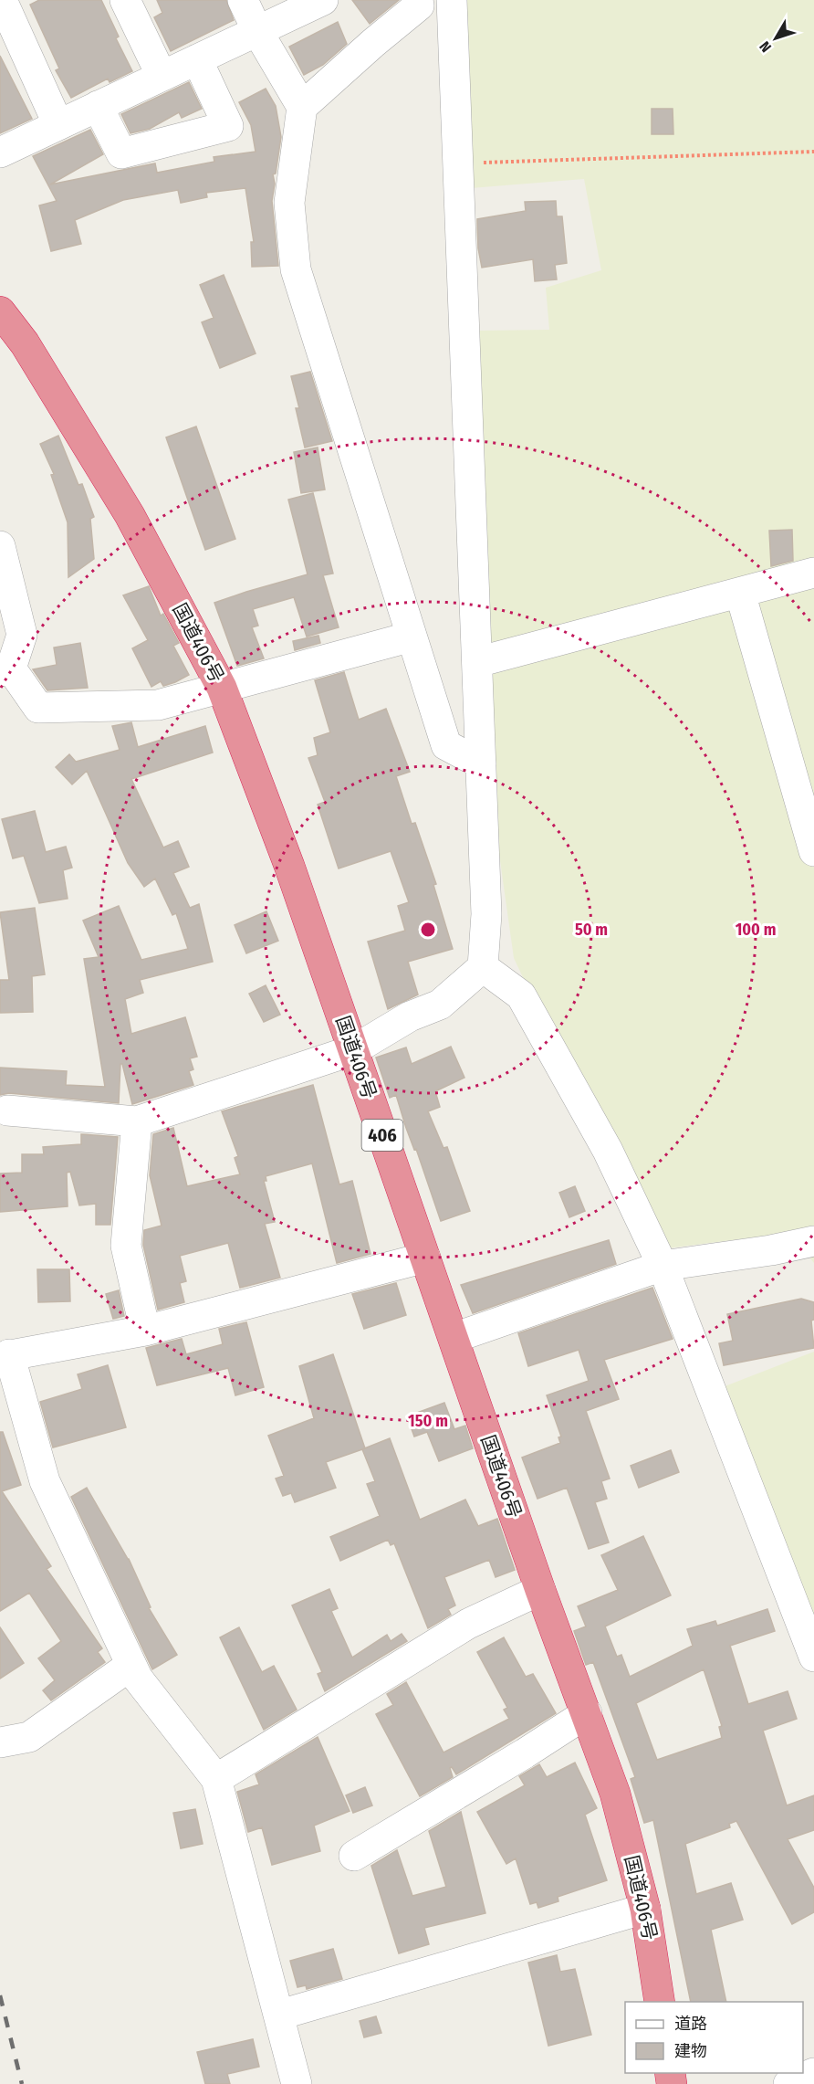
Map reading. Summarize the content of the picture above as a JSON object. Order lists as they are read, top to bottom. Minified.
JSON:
{"streets":{"highway":["国道406号","406"]},"legend":["道路","建物"],"north":"bottom left","rings":["50 m","100 m","150 m"]}
